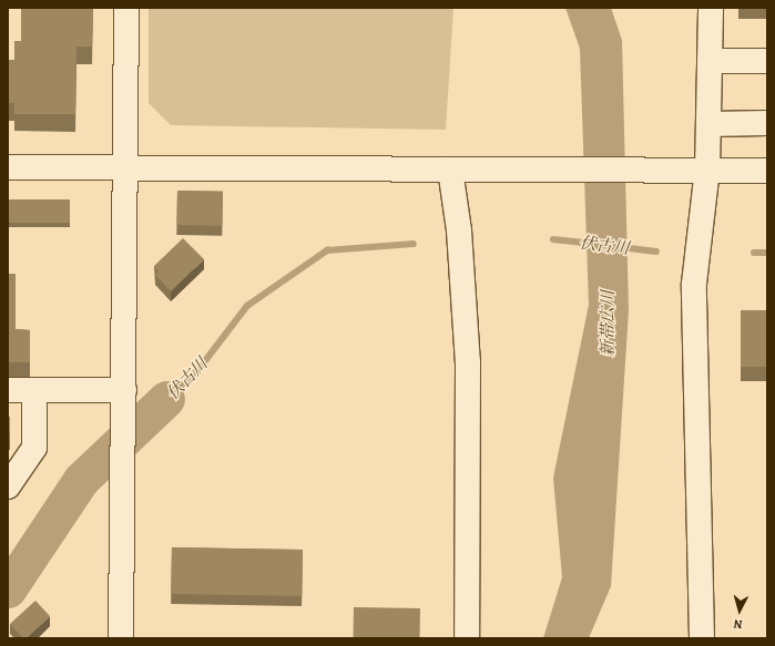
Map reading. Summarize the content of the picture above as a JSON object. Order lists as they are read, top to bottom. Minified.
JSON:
{"water":["伏古川","新帯広川"],"north":"bottom"}
